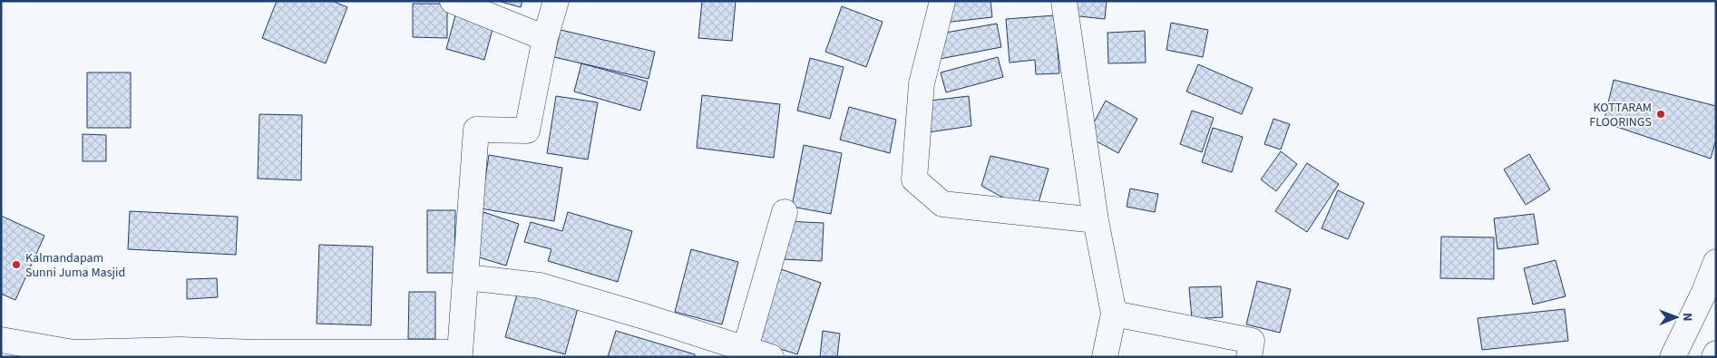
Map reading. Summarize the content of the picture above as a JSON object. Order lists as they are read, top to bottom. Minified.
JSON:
{"places":["KOTTARAM FLOORINGS","Kalmandapam Sunni Juma Masjid"],"north":"right"}
